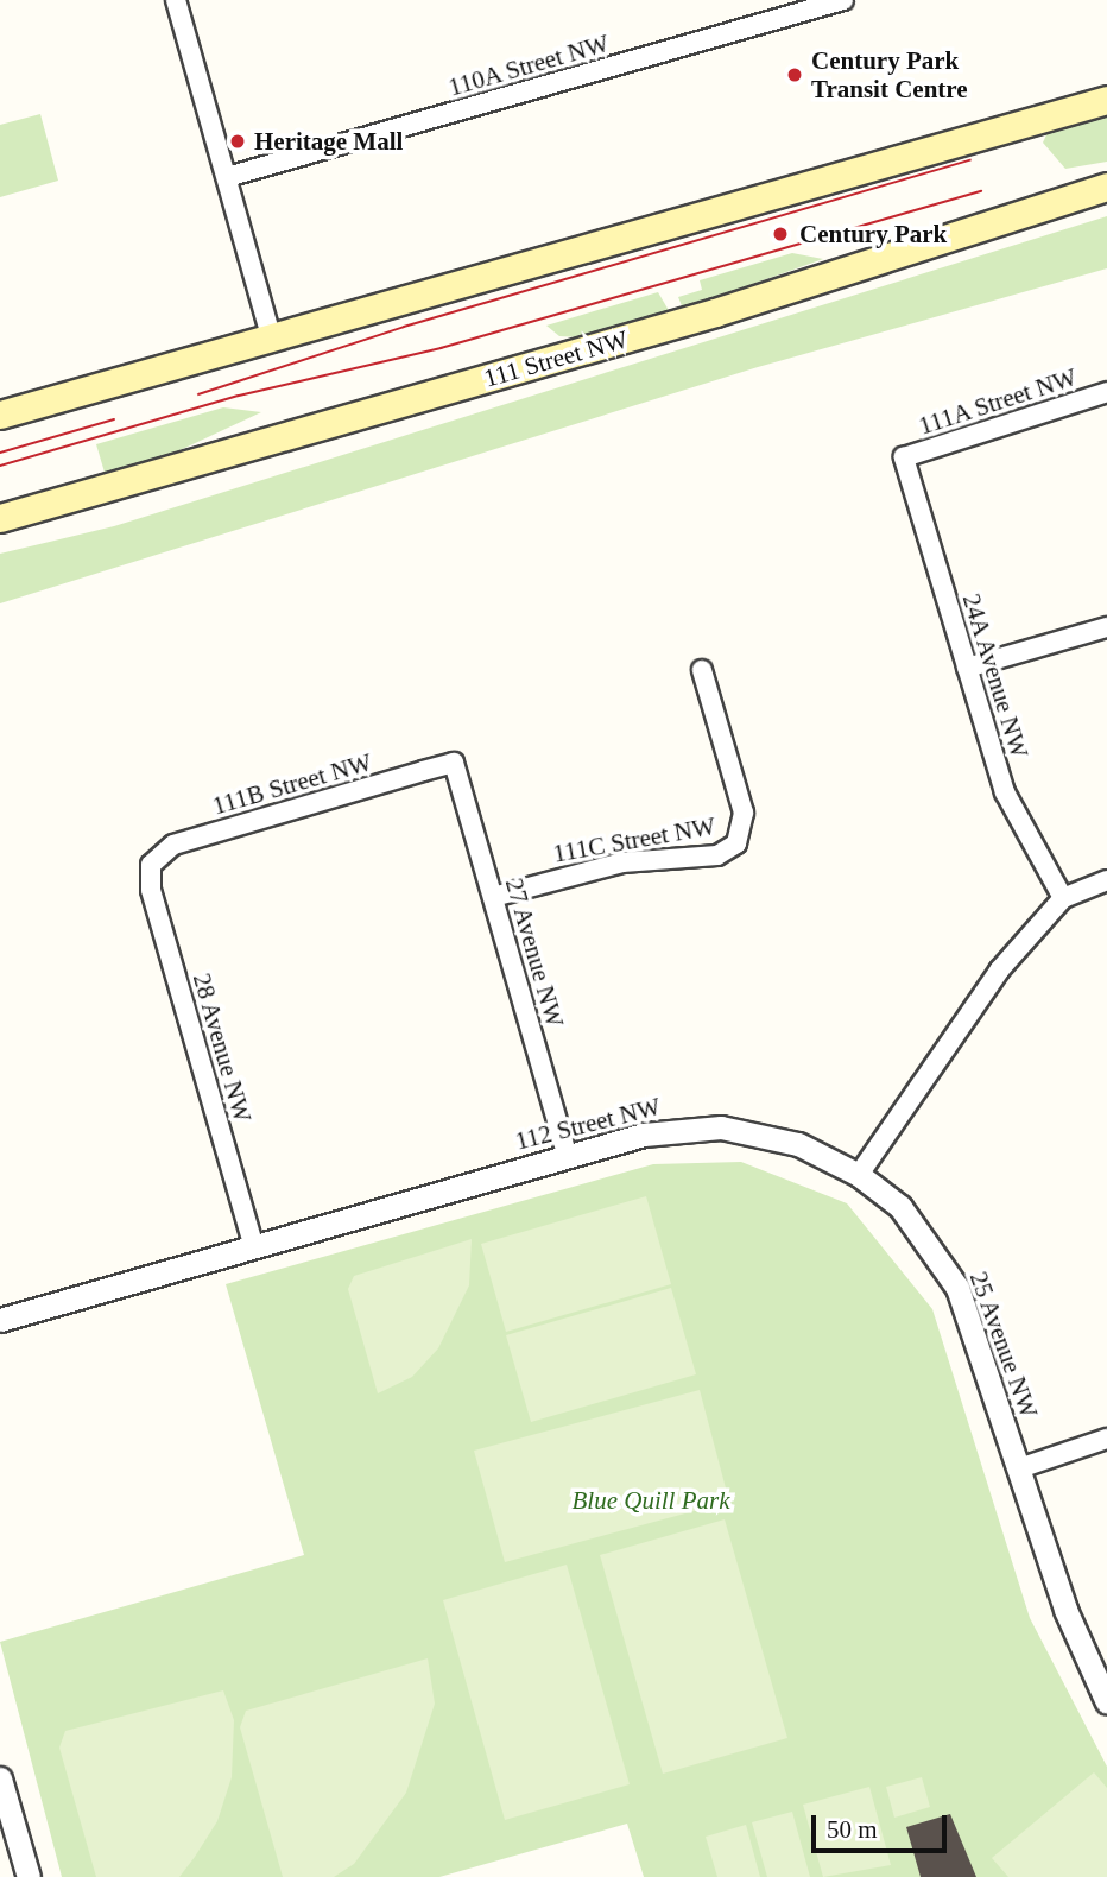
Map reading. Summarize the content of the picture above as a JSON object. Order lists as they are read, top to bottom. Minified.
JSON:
{"streets":{"main road":["111 Street NW"],"street":["110A Street NW","111A Street NW","24A Avenue NW","111B Street NW","111C Street NW","27 Avenue NW","28 Avenue NW","112 Street NW","25 Avenue NW"]},"crossings":[["111A Street NW","24A Avenue NW"],["111B Street NW","27 Avenue NW"],["111B Street NW","28 Avenue NW"],["111C Street NW","27 Avenue NW"],["27 Avenue NW","112 Street NW"],["28 Avenue NW","112 Street NW"],["112 Street NW","25 Avenue NW"]],"parks":["Blue Quill Park"],"places":["Century Park Transit Centre","Heritage Mall","Century Park"],"scale_bar":"50 m"}
